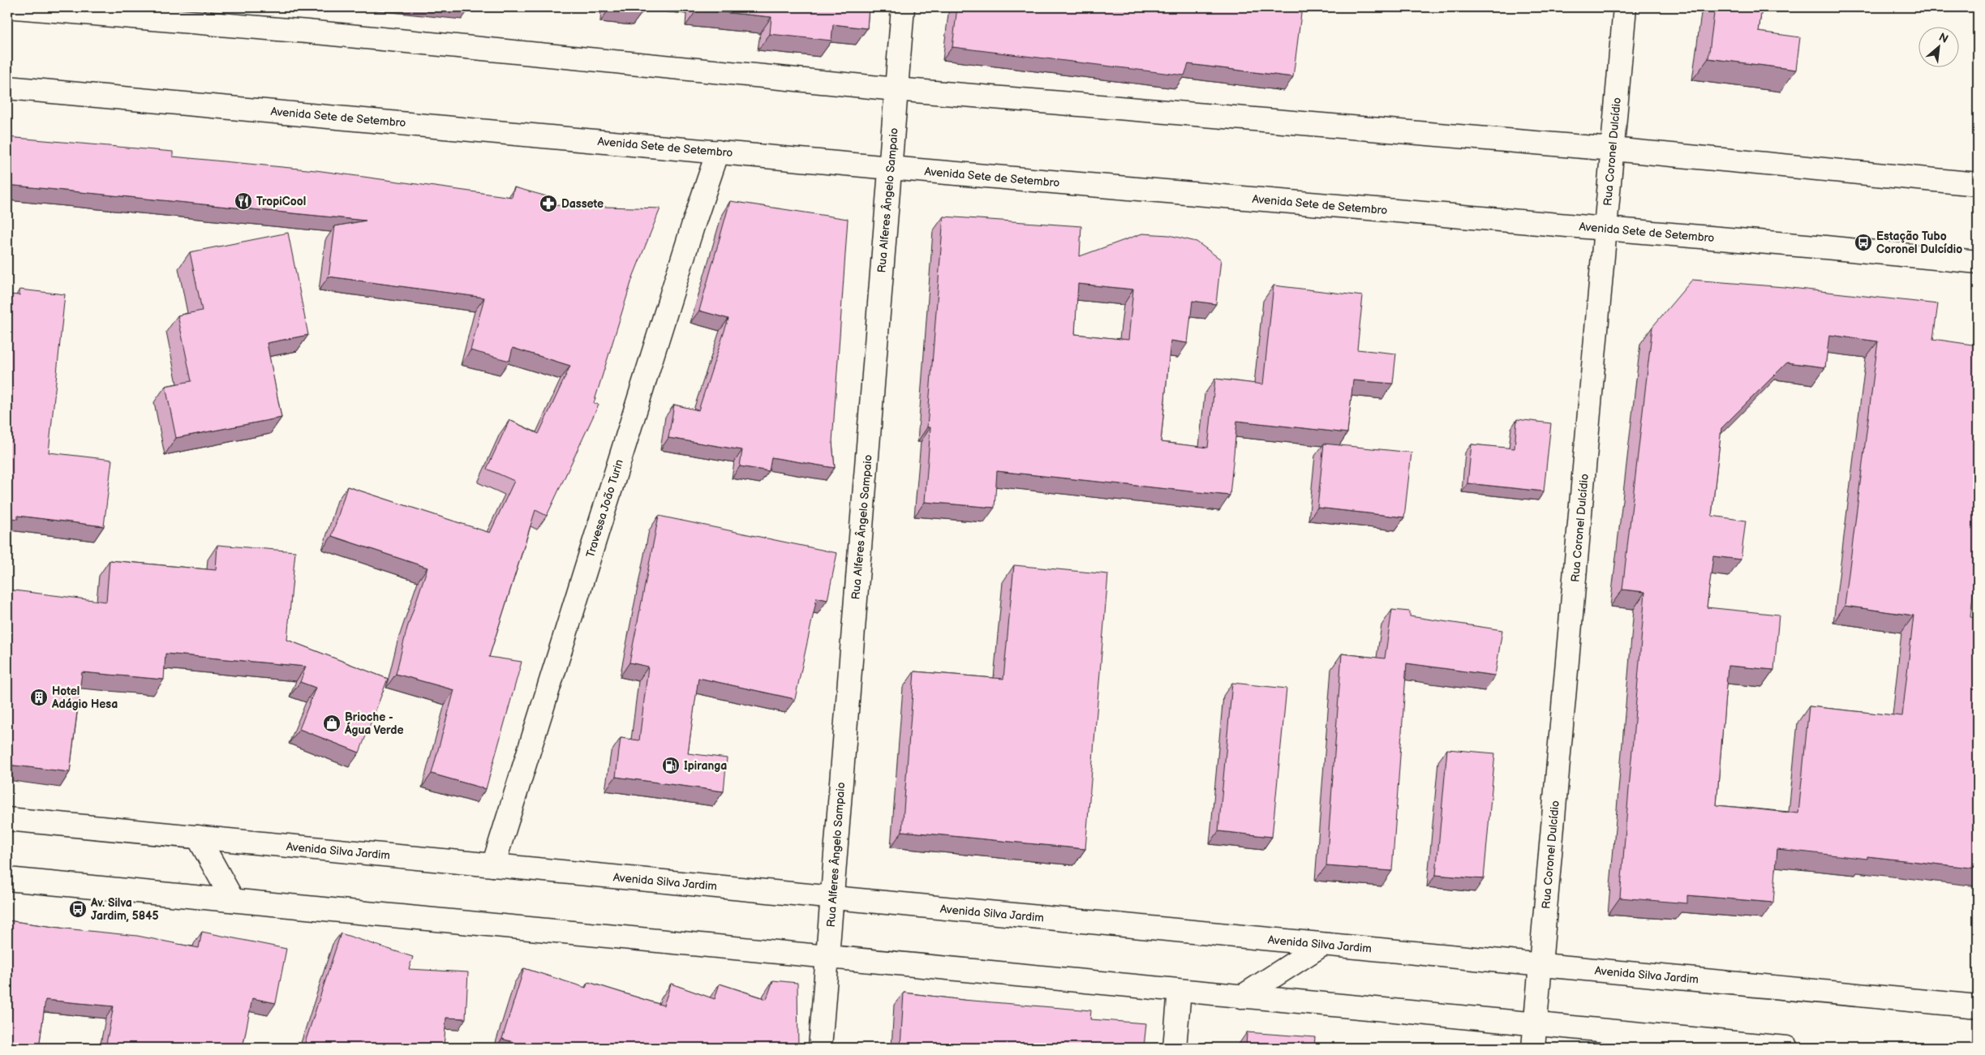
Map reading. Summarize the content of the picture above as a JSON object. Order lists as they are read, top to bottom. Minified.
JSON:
{"streets":{"main road":["Avenida Sete de Setembro","Rua Coronel Dulcídio","Rua Alferes Ângelo Sampaio","Travessa João Turin","Avenida Silva Jardim"]},"crossings":[["Avenida Sete de Setembro","Rua Coronel Dulcídio"],["Avenida Sete de Setembro","Rua Alferes Ângelo Sampaio"],["Avenida Sete de Setembro","Travessa João Turin"],["Rua Coronel Dulcídio","Avenida Silva Jardim"],["Rua Alferes Ângelo Sampaio","Avenida Silva Jardim"],["Travessa João Turin","Avenida Silva Jardim"]],"places":{"restaurant":["TropiCool"],"pharmacy":["Dassete"],"bus stop":["Estação Tubo Coronel Dulcídio","Av. Silva Jardim, 5845"],"building":["Hotel Adágio Hesa"],"shop":["Brioche - Água Verde"],"fuel station":["Ipiranga"]},"north":"top right"}
